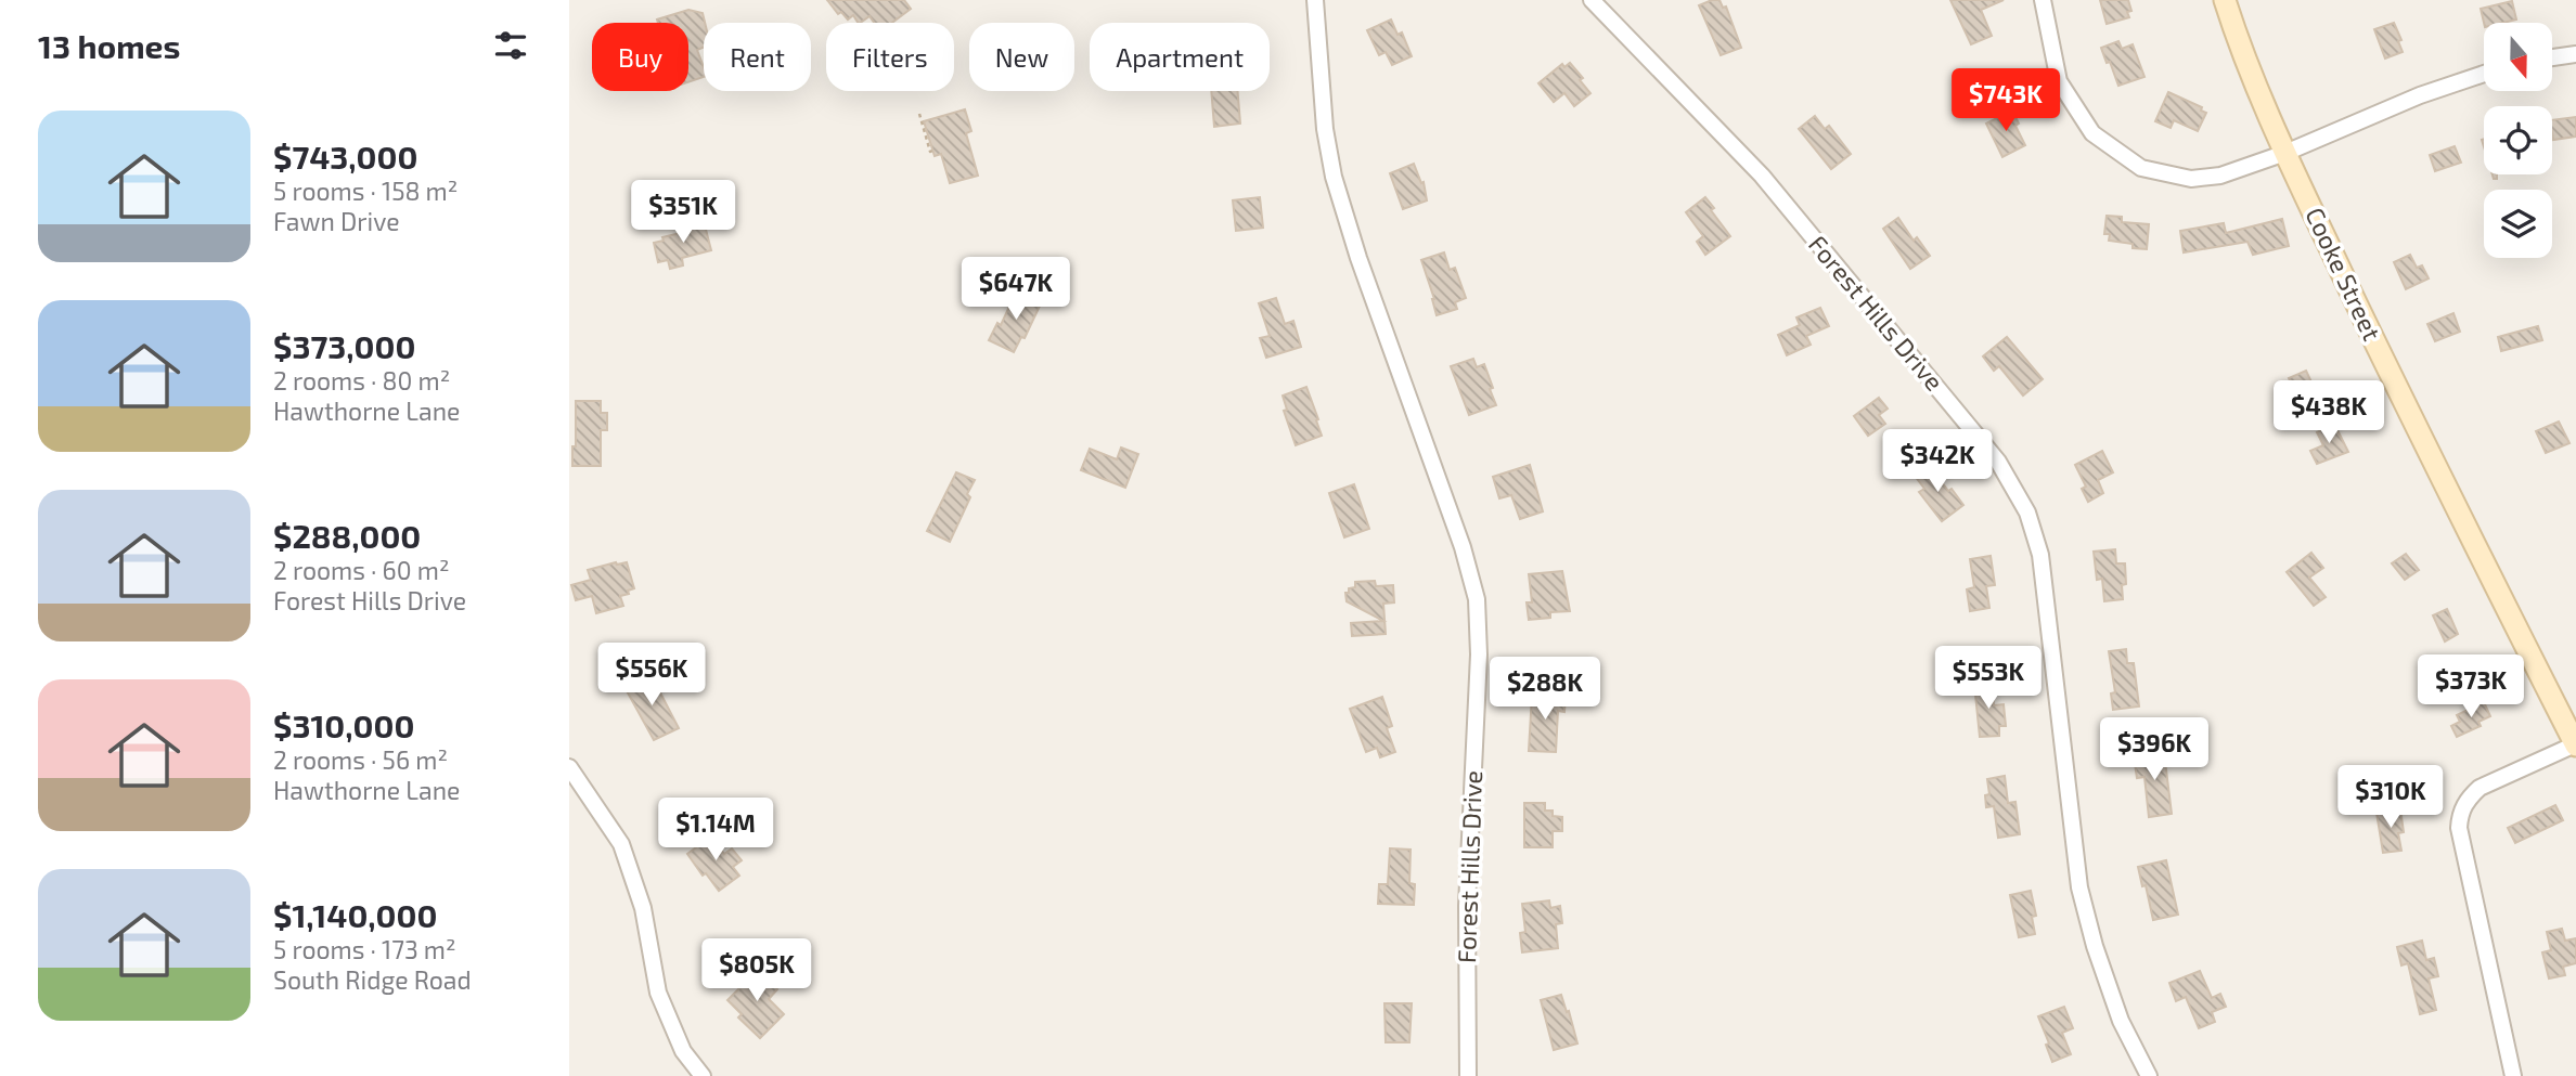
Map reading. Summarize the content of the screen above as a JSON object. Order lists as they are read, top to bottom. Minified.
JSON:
{"streets":{"main road":["Cooke Street"],"street":["Forest Hills Drive"]},"north":"bottom","page":{"heading":"13 homes","chip":["Buy","Rent","Filters","New","Apartment"],"price":["$743K","$351K","$647K","$438K","$342K","$556K","$553K","$373K","$288K","$396K","$310K","$1.14M","$805K"],"list":[{"name":"$743,000","note":"5 rooms · 158 m² · Fawn Drive"},{"name":"$373,000","note":"2 rooms · 80 m² · Hawthorne Lane"},{"name":"$288,000","note":"2 rooms · 60 m² · Forest Hills Drive"},{"name":"$310,000","note":"2 rooms · 56 m² · Hawthorne Lane"},{"name":"$1,140,000","note":"5 rooms · 173 m² · South Ridge Road"}]}}
